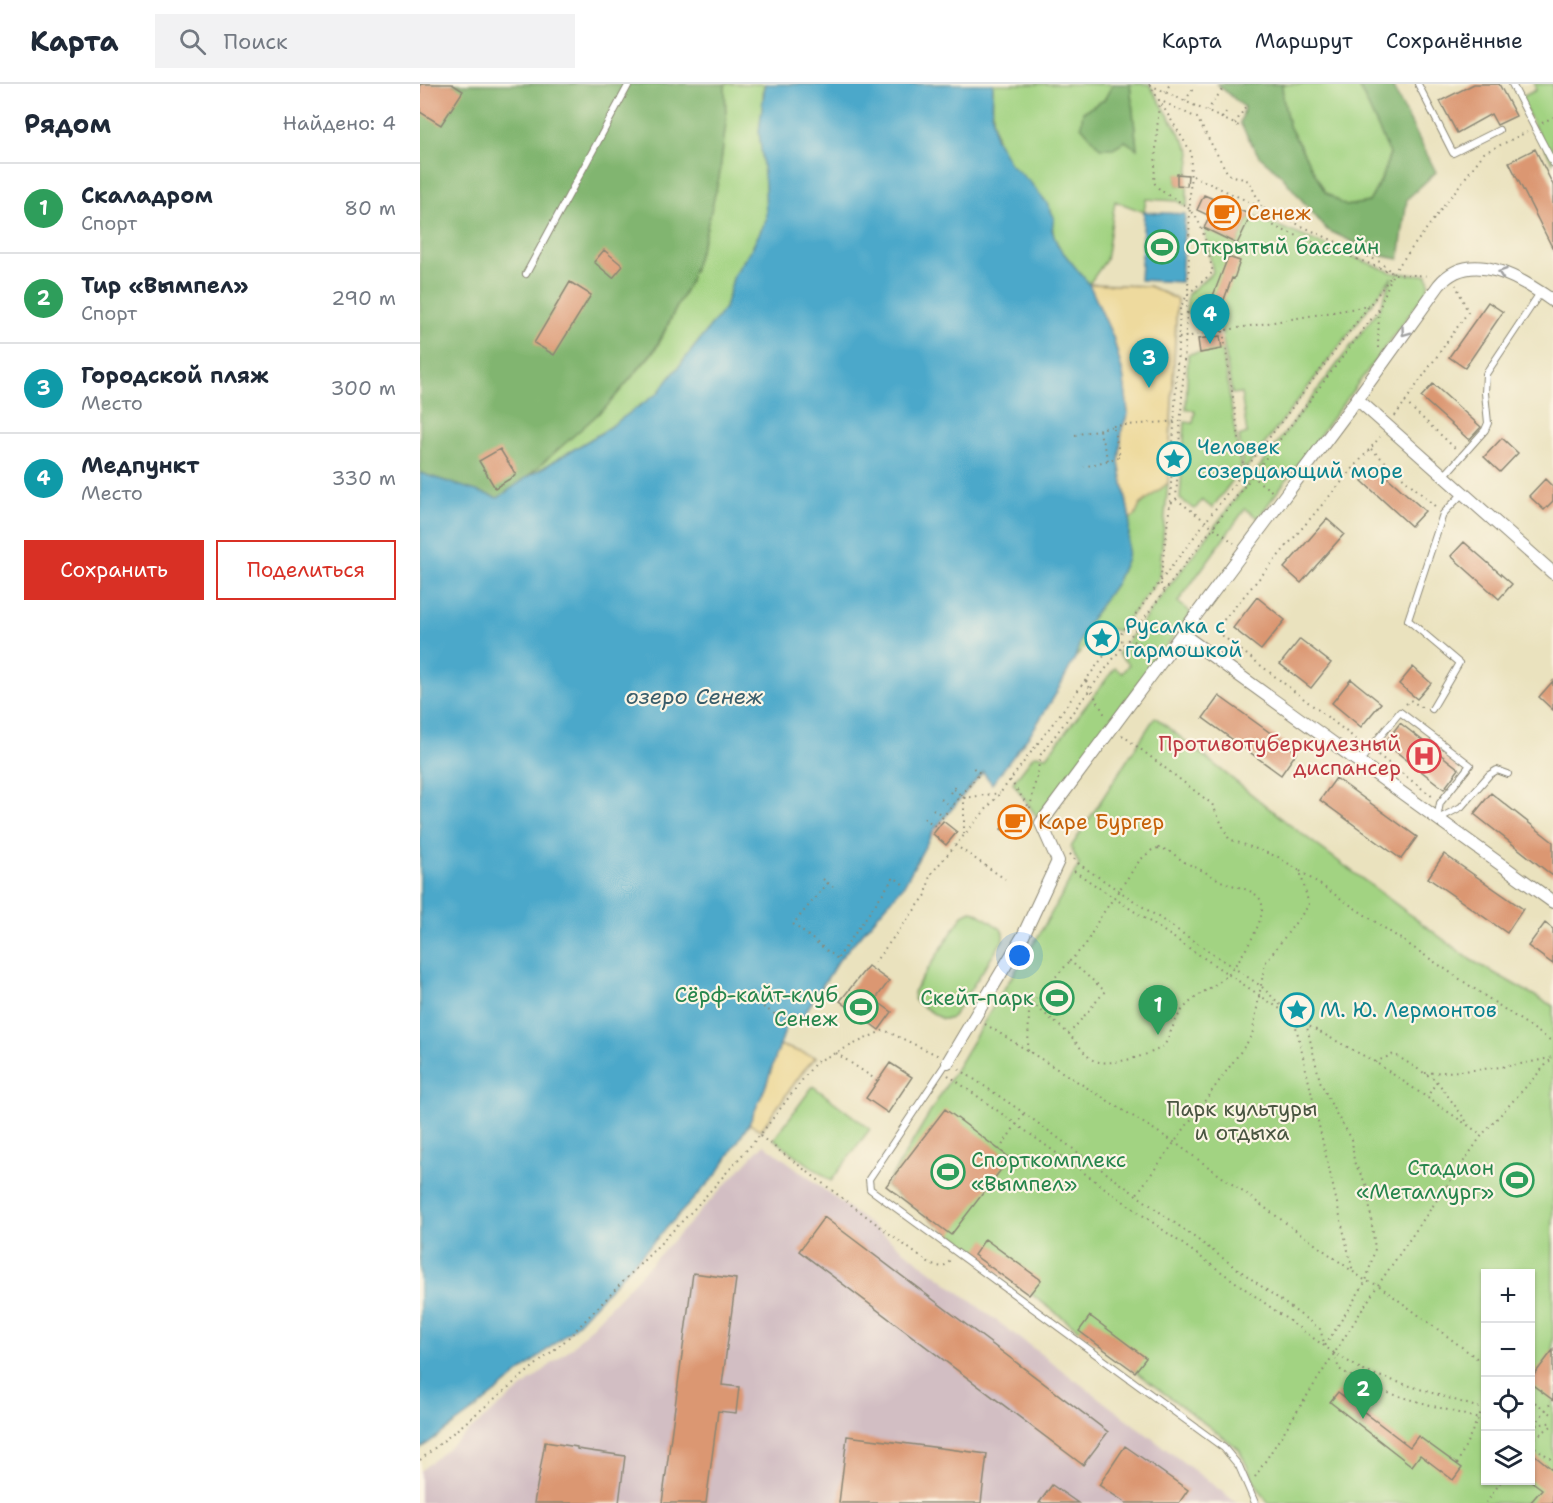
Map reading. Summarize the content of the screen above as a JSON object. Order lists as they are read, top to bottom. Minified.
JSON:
{"water":["озеро Сенеж"],"parks":["Парк культуры и отдыха"],"places":{"cafe":["Сенеж","Каре Бургер"],"sports":["Открытый бассейн","Скейт-парк","Сёрф-кайт-клуб Сенеж","Спорткомплекс «Вымпел»","Стадион «Металлург»"],"place":["Человек созерцающий море","Русалка с гармошкой","М. Ю. Лермонтов"],"hospital":["Противотуберкулезный диспансер"]},"page":{"header":"Карта","search":"Поиск","nav":["Карта","Маршрут","Сохранённые"],"heading":["Рядом","Найдено: 4"],"list":[{"mark":"1","name":"Скаладром","note":"Спорт","value":"80 m"},{"mark":"2","name":"Тир «Вымпел»","note":"Спорт","value":"290 m"},{"mark":"3","name":"Городской пляж","note":"Место","value":"300 m"},{"mark":"4","name":"Медпункт","note":"Место","value":"330 m"}],"pins":["4","3","1","2"],"buttons":["Сохранить","Поделиться"],"map_buttons":["+","−"]}}
